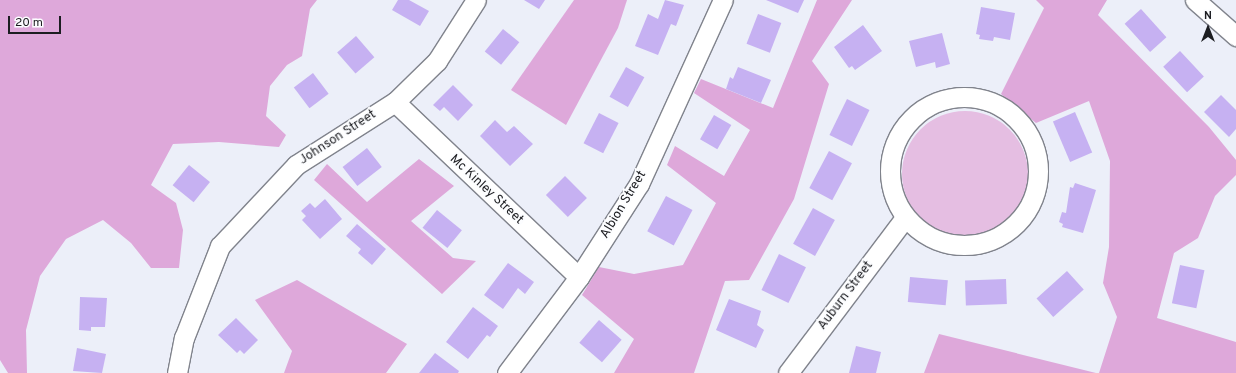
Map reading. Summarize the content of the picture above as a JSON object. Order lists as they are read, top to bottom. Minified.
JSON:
{"streets":{"street":["Johnson Street","Mc Kinley Street","Albion Street","Auburn Street"]},"crossings":[["Johnson Street","Mc Kinley Street"],["Mc Kinley Street","Albion Street"]],"scale_bar":"20 m","north":"top"}
